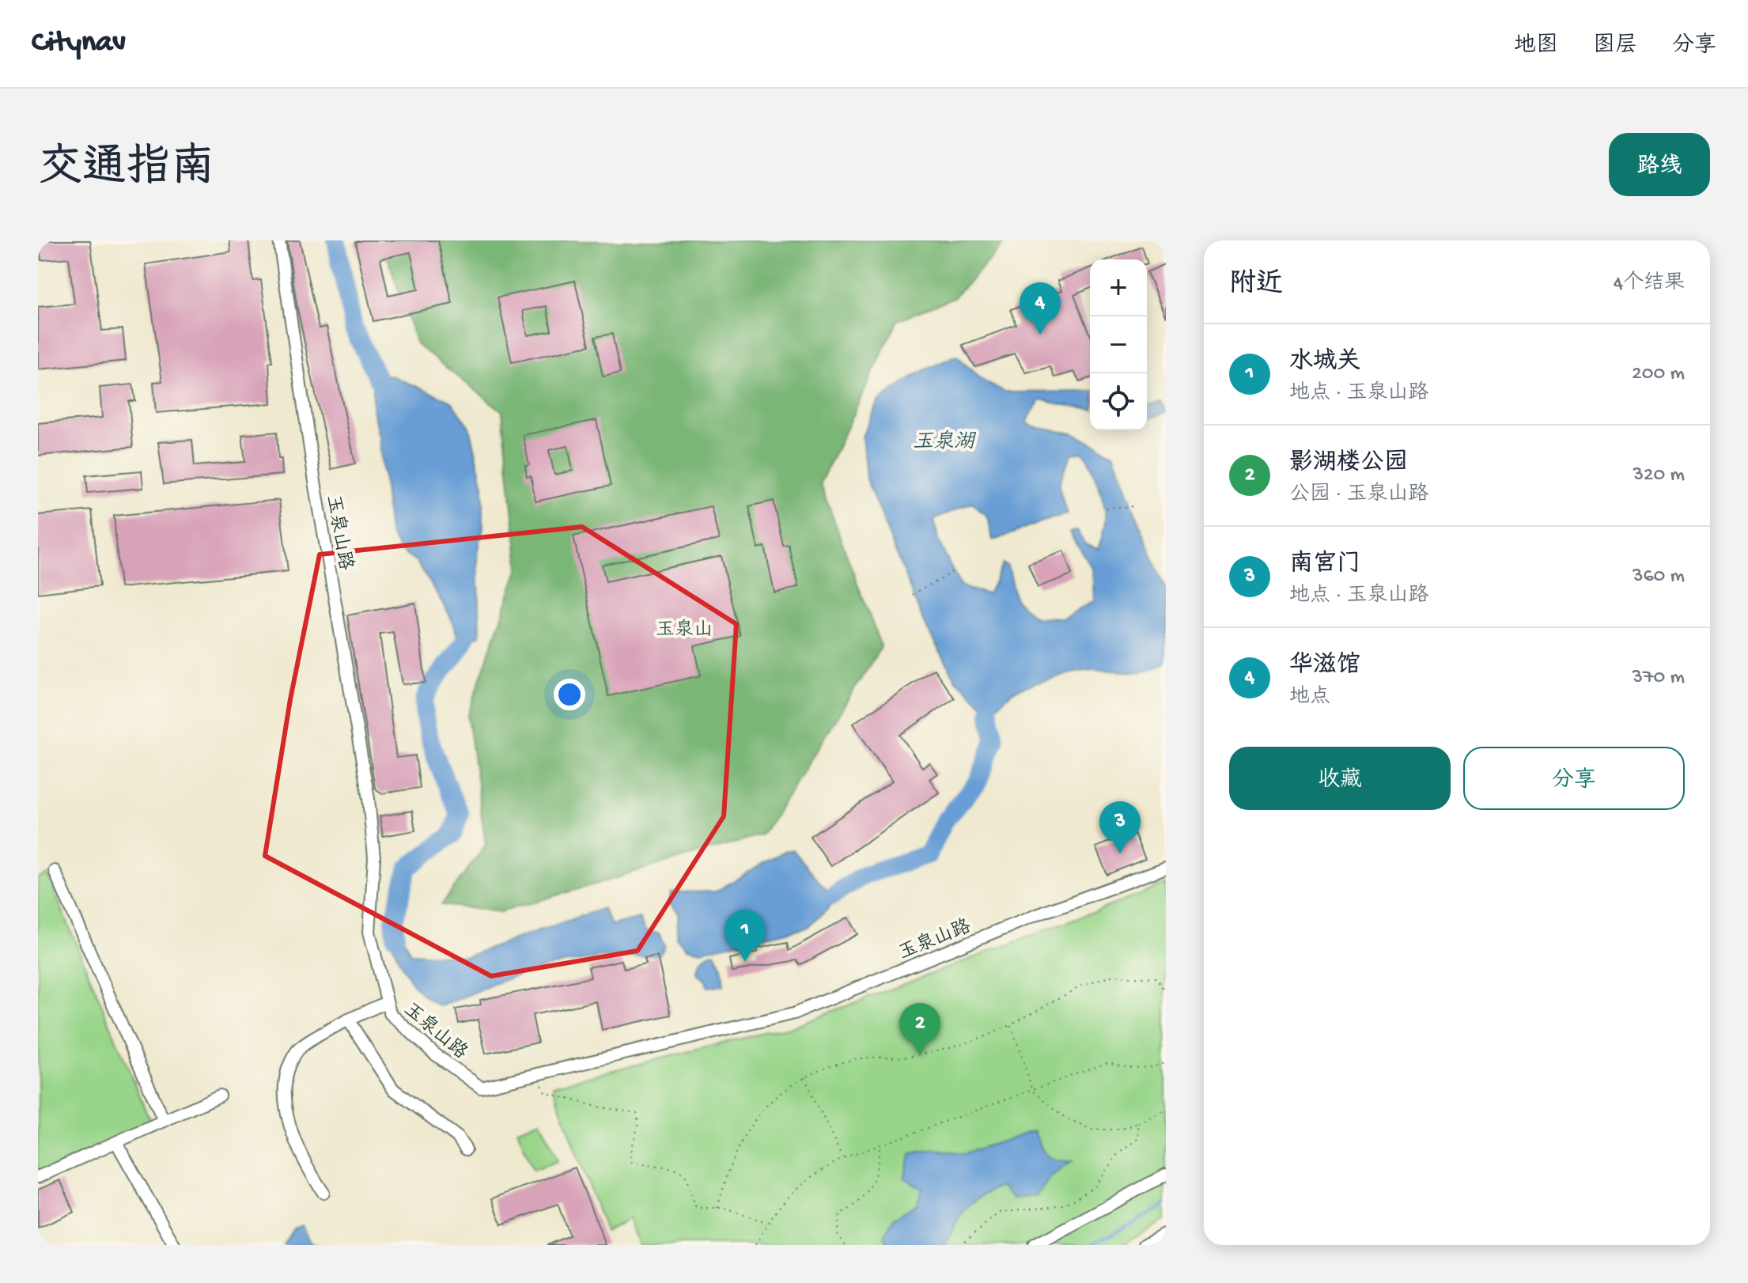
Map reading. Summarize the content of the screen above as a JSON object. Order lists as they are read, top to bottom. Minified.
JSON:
{"streets":{"street":["玉泉山路"]},"water":["玉泉湖"],"parks":["玉泉山"],"page":{"header":"Citynav","nav":["地图","图层","分享"],"title":"交通指南","buttons":["路线",["收藏","分享"]],"heading":["附近","4个结果"],"map_buttons":["+","−"],"pins":["4","3","1","2"],"list":[{"mark":"1","name":"水城关","note":"地点 · 玉泉山路","value":"200 m"},{"mark":"2","name":"影湖楼公园","note":"公园 · 玉泉山路","value":"320 m"},{"mark":"3","name":"南宫门","note":"地点 · 玉泉山路","value":"360 m"},{"mark":"4","name":"华滋馆","note":"地点","value":"370 m"}]}}
